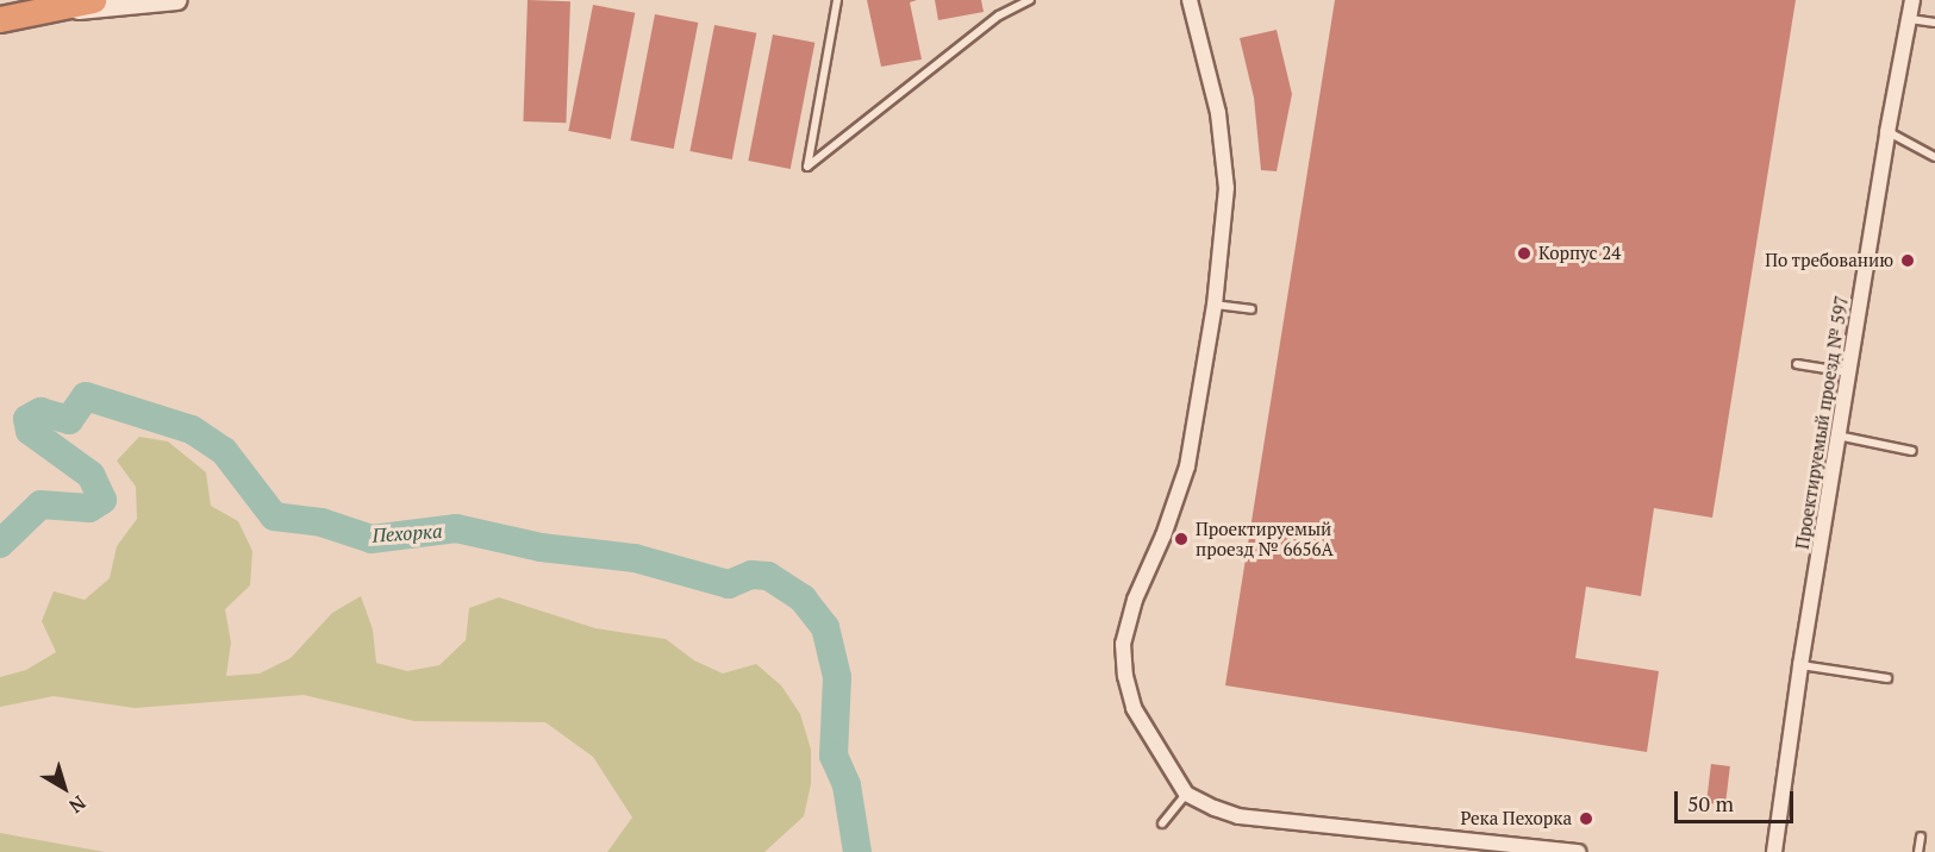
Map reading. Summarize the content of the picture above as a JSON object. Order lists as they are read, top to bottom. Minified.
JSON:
{"streets":{"street":["Проектируемый проезд № 597"]},"water":["Пехорка"],"places":["Корпус 24","По требованию","Проектируемый проезд № 6656А","Река Пехорка"],"scale_bar":"50 m","north":"bottom right"}
